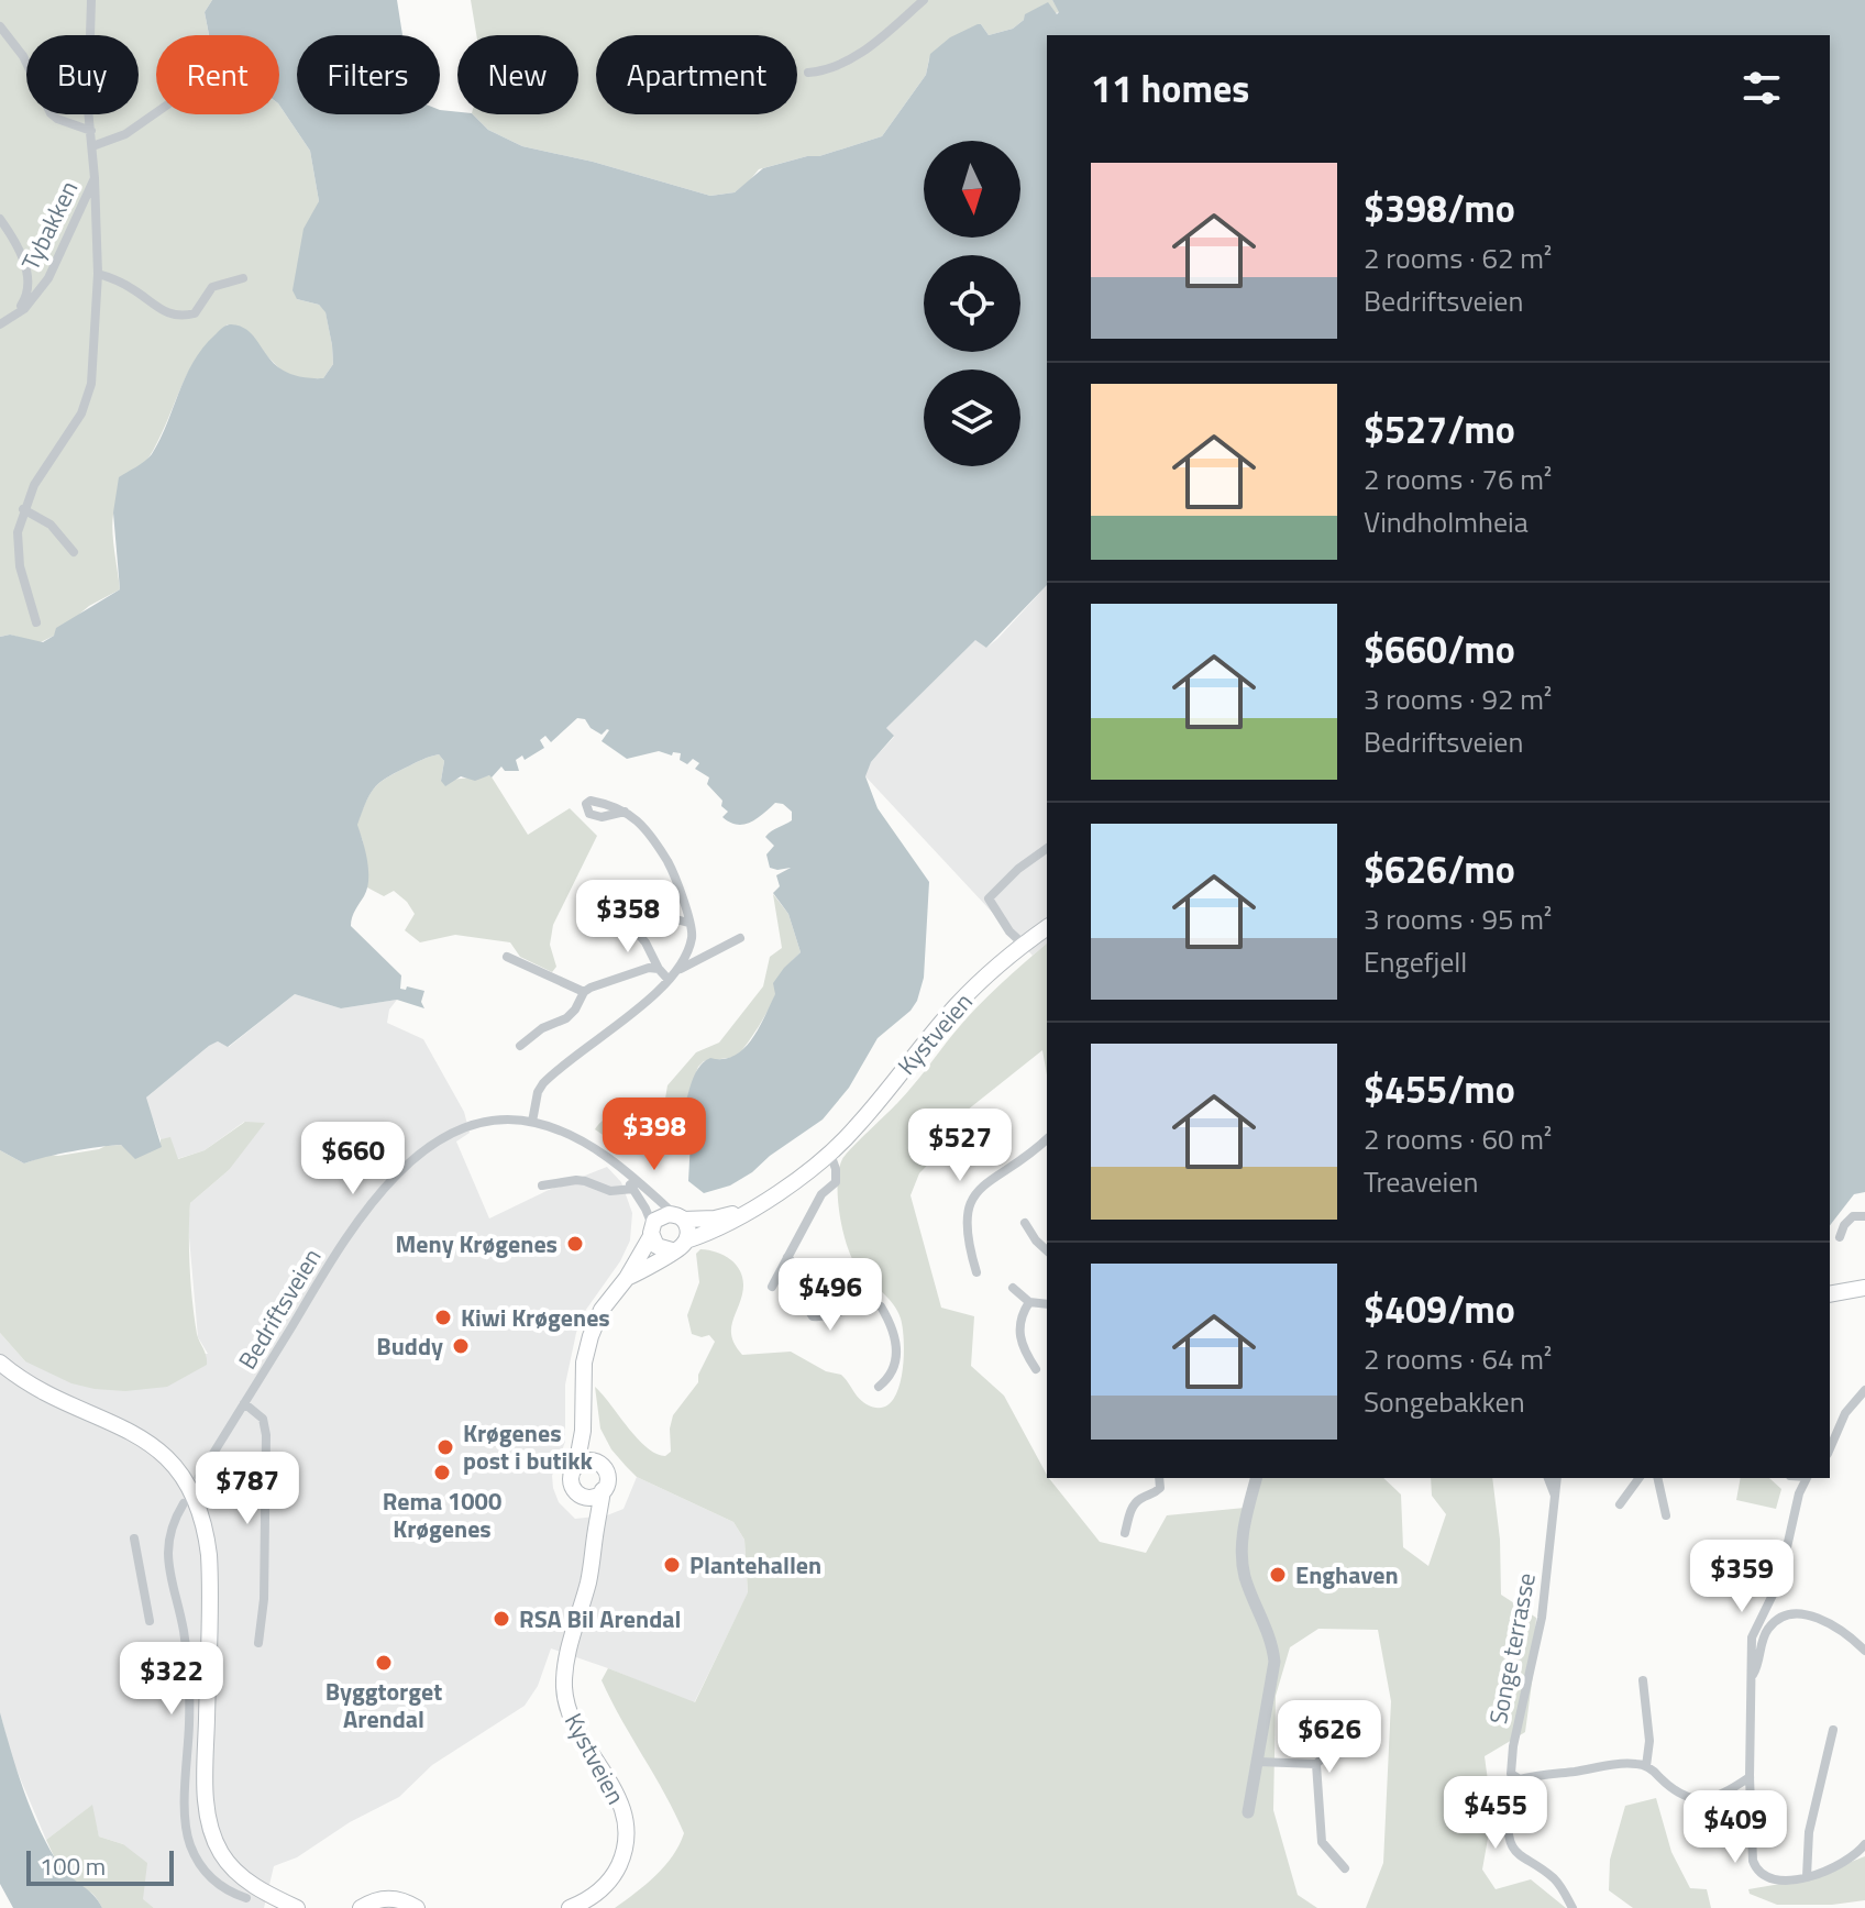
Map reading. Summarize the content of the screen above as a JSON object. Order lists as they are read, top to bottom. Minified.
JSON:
{"streets":{"main road":["Kystveien"],"street":["Tybakken","Bedriftsveien","Songe terrasse"]},"crossings":[["Kystveien","Bedriftsveien"]],"places":["Meny Krøgenes","Kiwi Krøgenes","Buddy","Krøgenes post i butikk","Rema 1000 Krøgenes","Plantehallen","Enghaven","RSA Bil Arendal","Byggtorget Arendal"],"scale_bar":"100 m","north":"bottom","page":{"chip":["Buy","Rent","Filters","New","Apartment"],"heading":"11 homes","list":[{"name":"$398/mo","note":"2 rooms · 62 m² · Bedriftsveien"},{"name":"$527/mo","note":"2 rooms · 76 m² · Vindholmheia"},{"name":"$660/mo","note":"3 rooms · 92 m² · Bedriftsveien"},{"name":"$626/mo","note":"3 rooms · 95 m² · Engefjell"},{"name":"$455/mo","note":"2 rooms · 60 m² · Treaveien"},{"name":"$409/mo","note":"2 rooms · 64 m² · Songebakken"}],"price":["$358","$398","$527","$660","$496","$787","$359","$322","$626","$455","$409"],"scale":"100 m"}}
